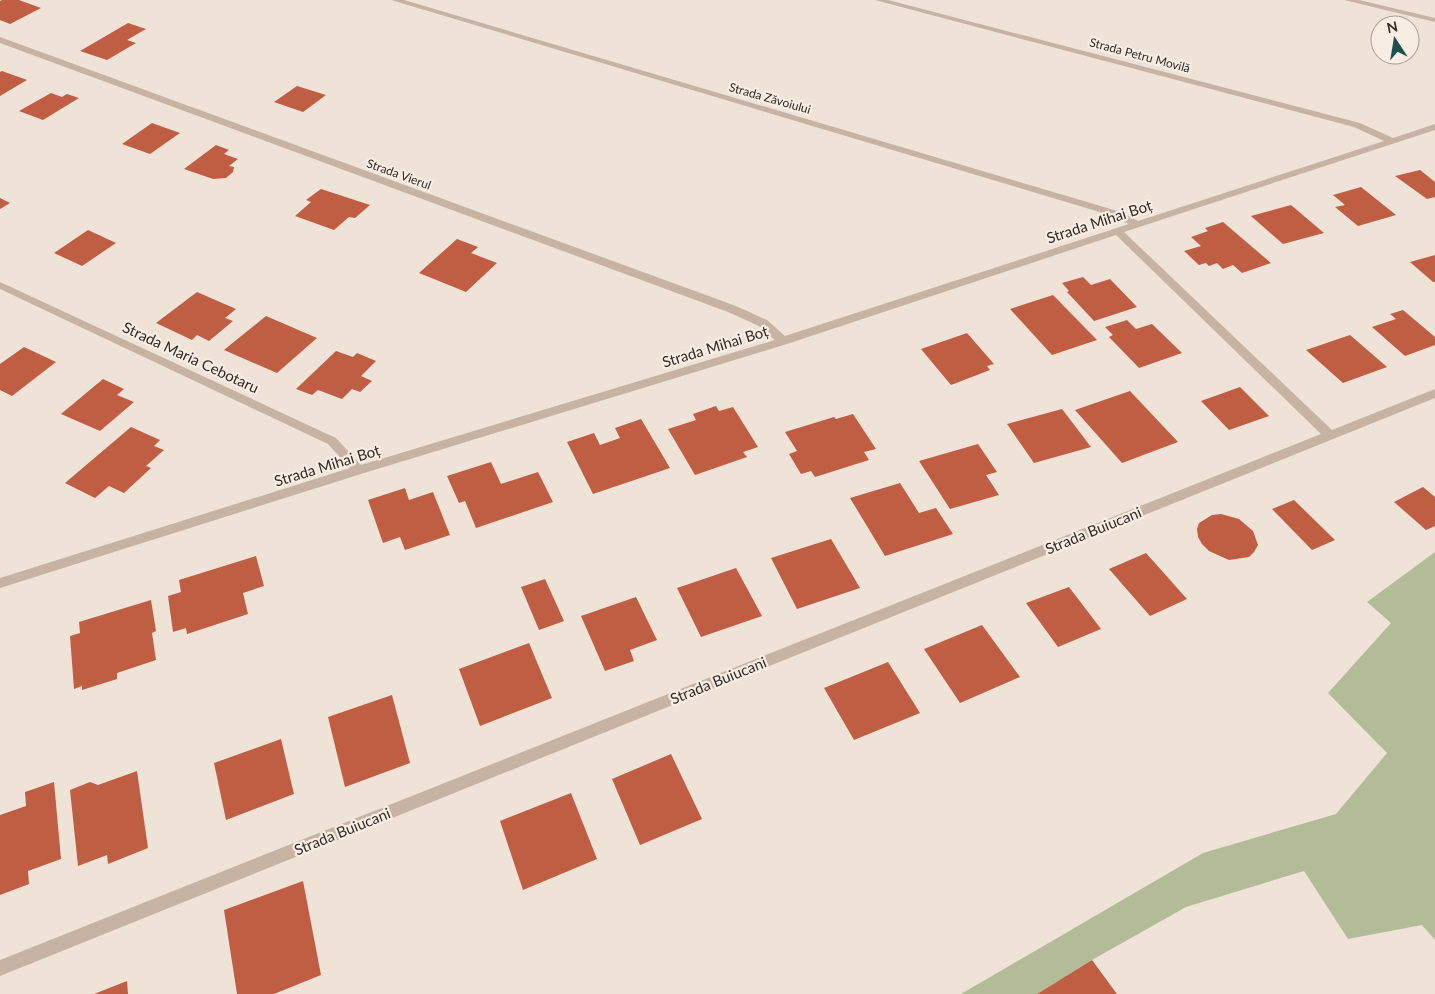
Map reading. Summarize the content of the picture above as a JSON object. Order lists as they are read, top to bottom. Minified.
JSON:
{"streets":{"street":["Strada Petru Movilă","Strada Zăvoiului","Strada Vierul","Strada Mihai Boț","Strada Maria Cebotaru","Strada Buiucani"]},"crossings":[["Strada Petru Movilă","Strada Mihai Boț"],["Strada Zăvoiului","Strada Mihai Boț"],["Strada Vierul","Strada Mihai Boț"],["Strada Mihai Boț","Strada Maria Cebotaru"]],"north":"top"}
